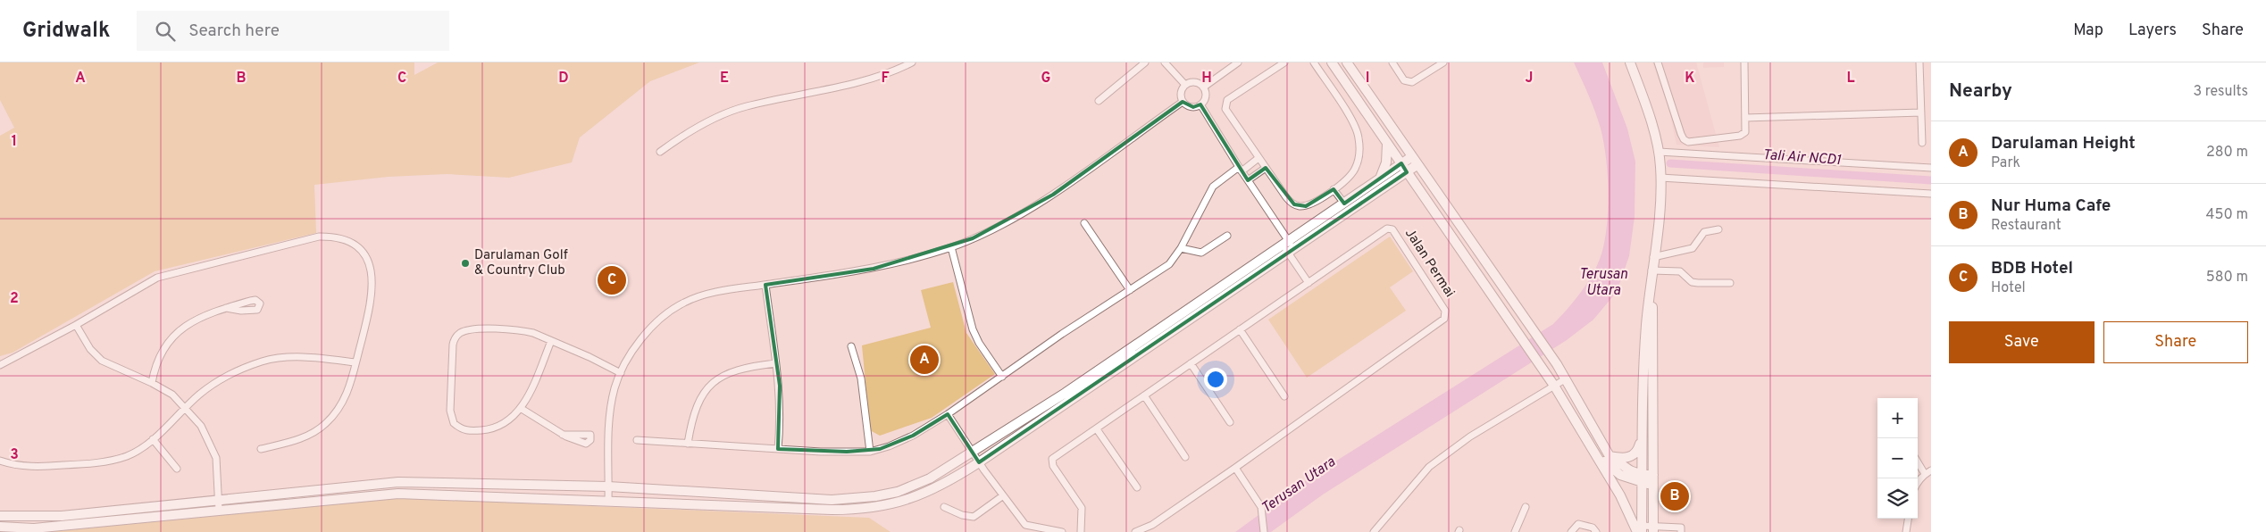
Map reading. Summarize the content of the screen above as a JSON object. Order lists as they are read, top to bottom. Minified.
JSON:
{"streets":{"street":["Jalan Permai"]},"water":["Tali Air NCD1","Terusan Utara"],"places":["Darulaman Golf & Country Club"],"page":{"header":"Gridwalk","search":"Search here","nav":["Map","Layers","Share"],"heading":["Nearby","3 results"],"list":[{"mark":"A","name":"Darulaman Height","note":"Park","value":"280 m"},{"mark":"B","name":"Nur Huma Cafe","note":"Restaurant","value":"450 m"},{"mark":"C","name":"BDB Hotel","note":"Hotel","value":"580 m"}],"pins":["C","A","B"],"buttons":["Save","Share"],"map_buttons":["+","−"]},"grid":{"columns":["A","B","C","D","E","F","G","H","I","J","K","L"],"rows":["1","2","3"]}}
